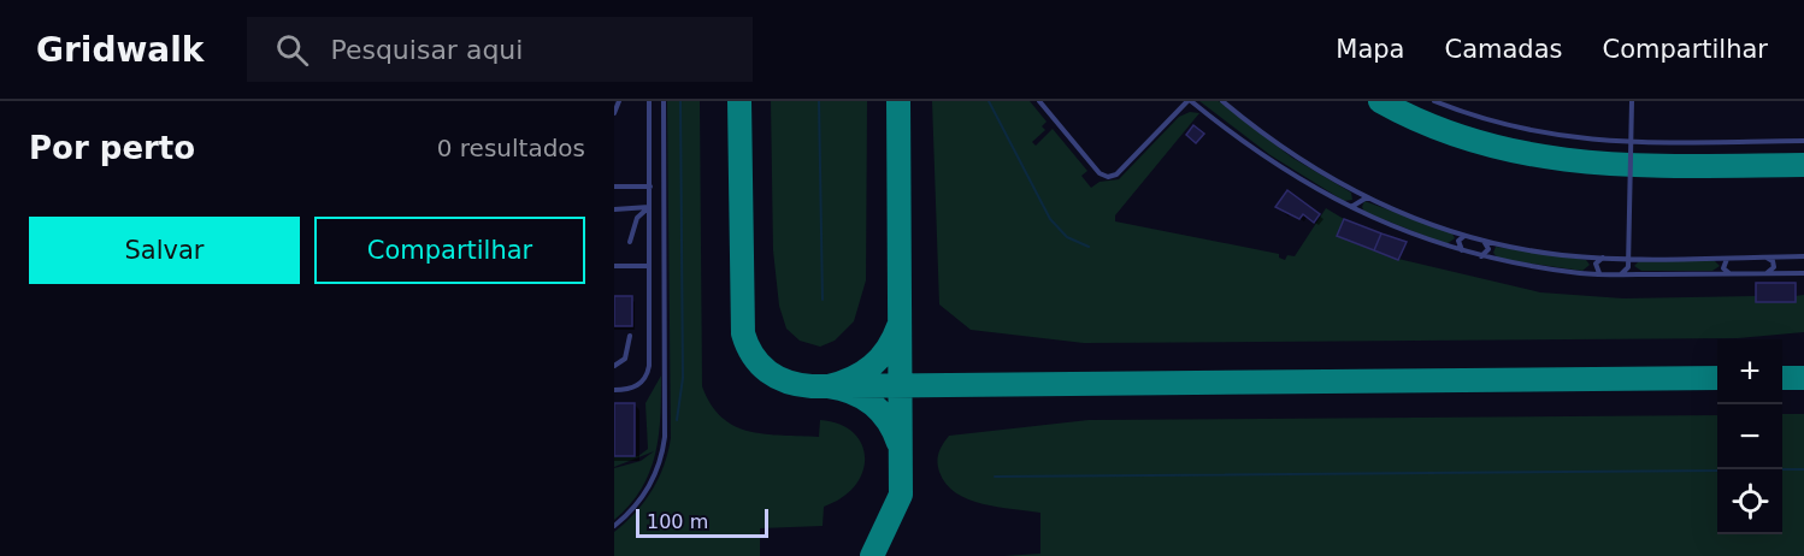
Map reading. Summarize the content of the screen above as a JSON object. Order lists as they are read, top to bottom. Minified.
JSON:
{"scale_bar":"100 m","page":{"header":"Gridwalk","search":"Pesquisar aqui","nav":["Mapa","Camadas","Compartilhar"],"heading":["Por perto","0 resultados"],"buttons":["Salvar","Compartilhar"],"map_buttons":["+","−"],"scale":"100 m"}}
